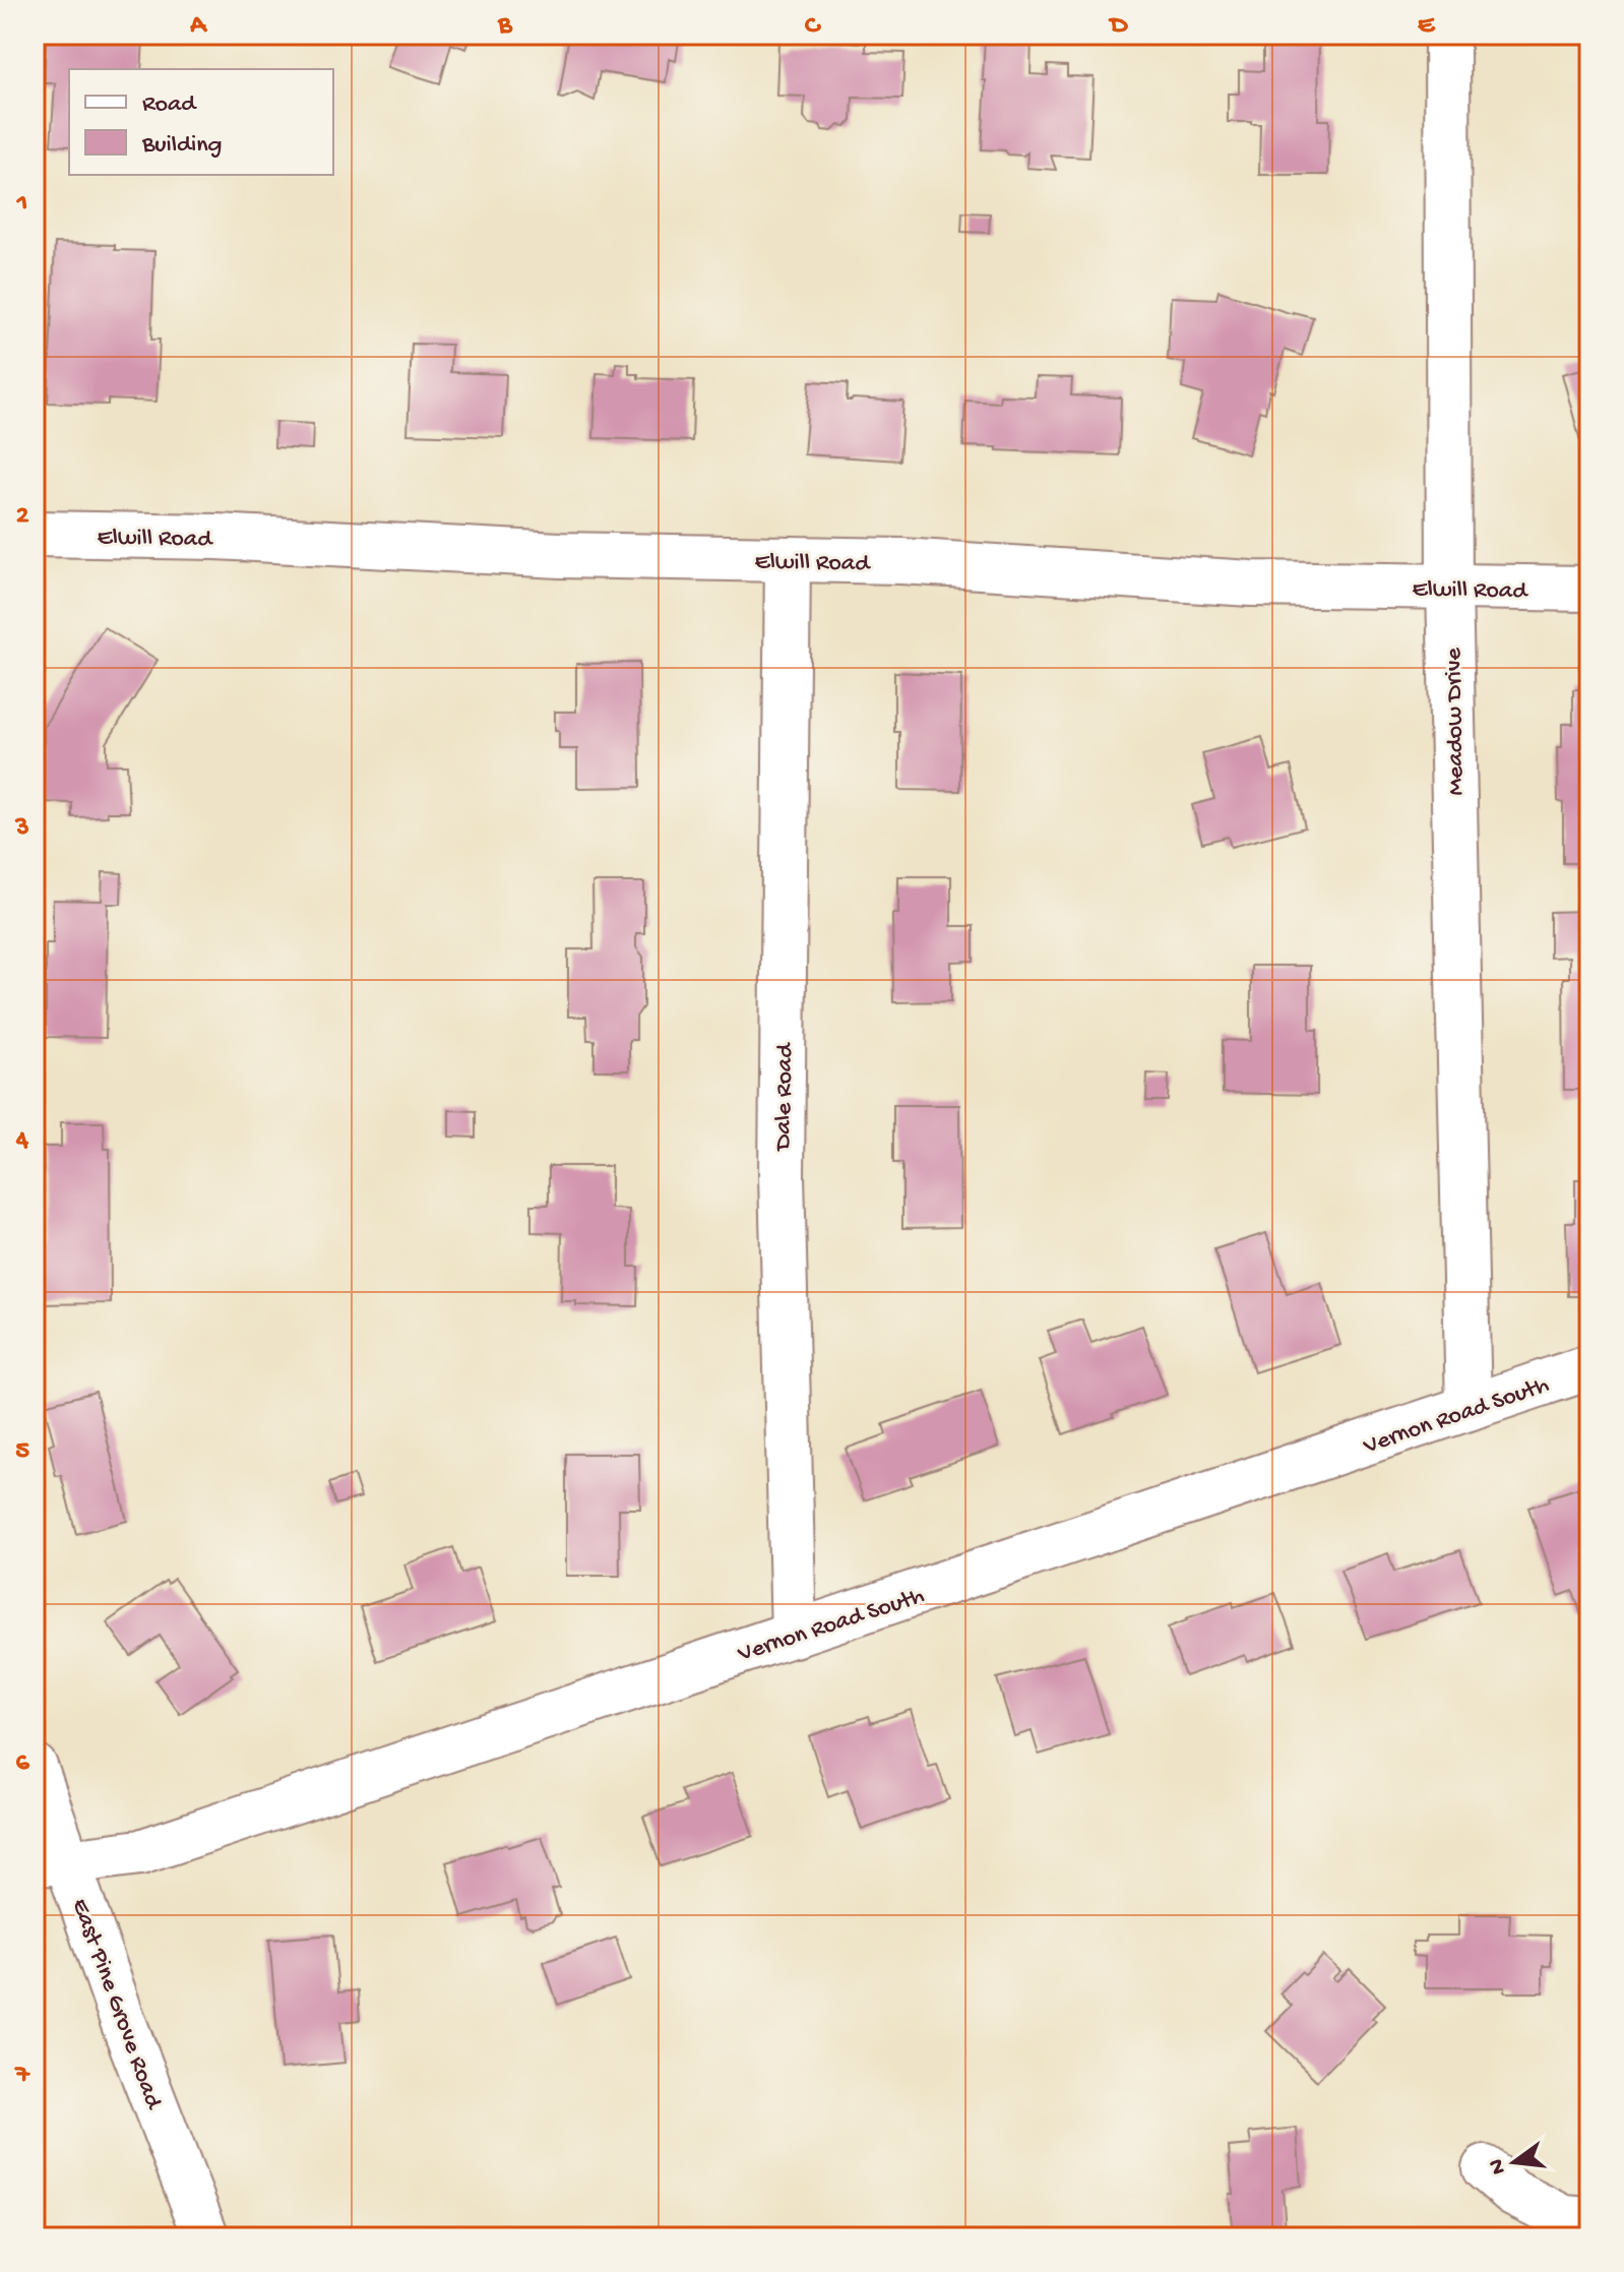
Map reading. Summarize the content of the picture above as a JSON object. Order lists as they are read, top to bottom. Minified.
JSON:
{"streets":{"street":["Elwill Road","Meadow Drive","Dale Road","Vernon Road South","East Pine Grove Road"]},"crossings":[["Elwill Road","Meadow Drive"],["Elwill Road","Dale Road"],["Meadow Drive","Vernon Road South"],["Dale Road","Vernon Road South"],["Vernon Road South","East Pine Grove Road"]],"legend":["Road","Building"],"north":"left","grid":{"columns":["A","B","C","D","E"],"rows":["1","2","3","4","5","6","7"]}}
